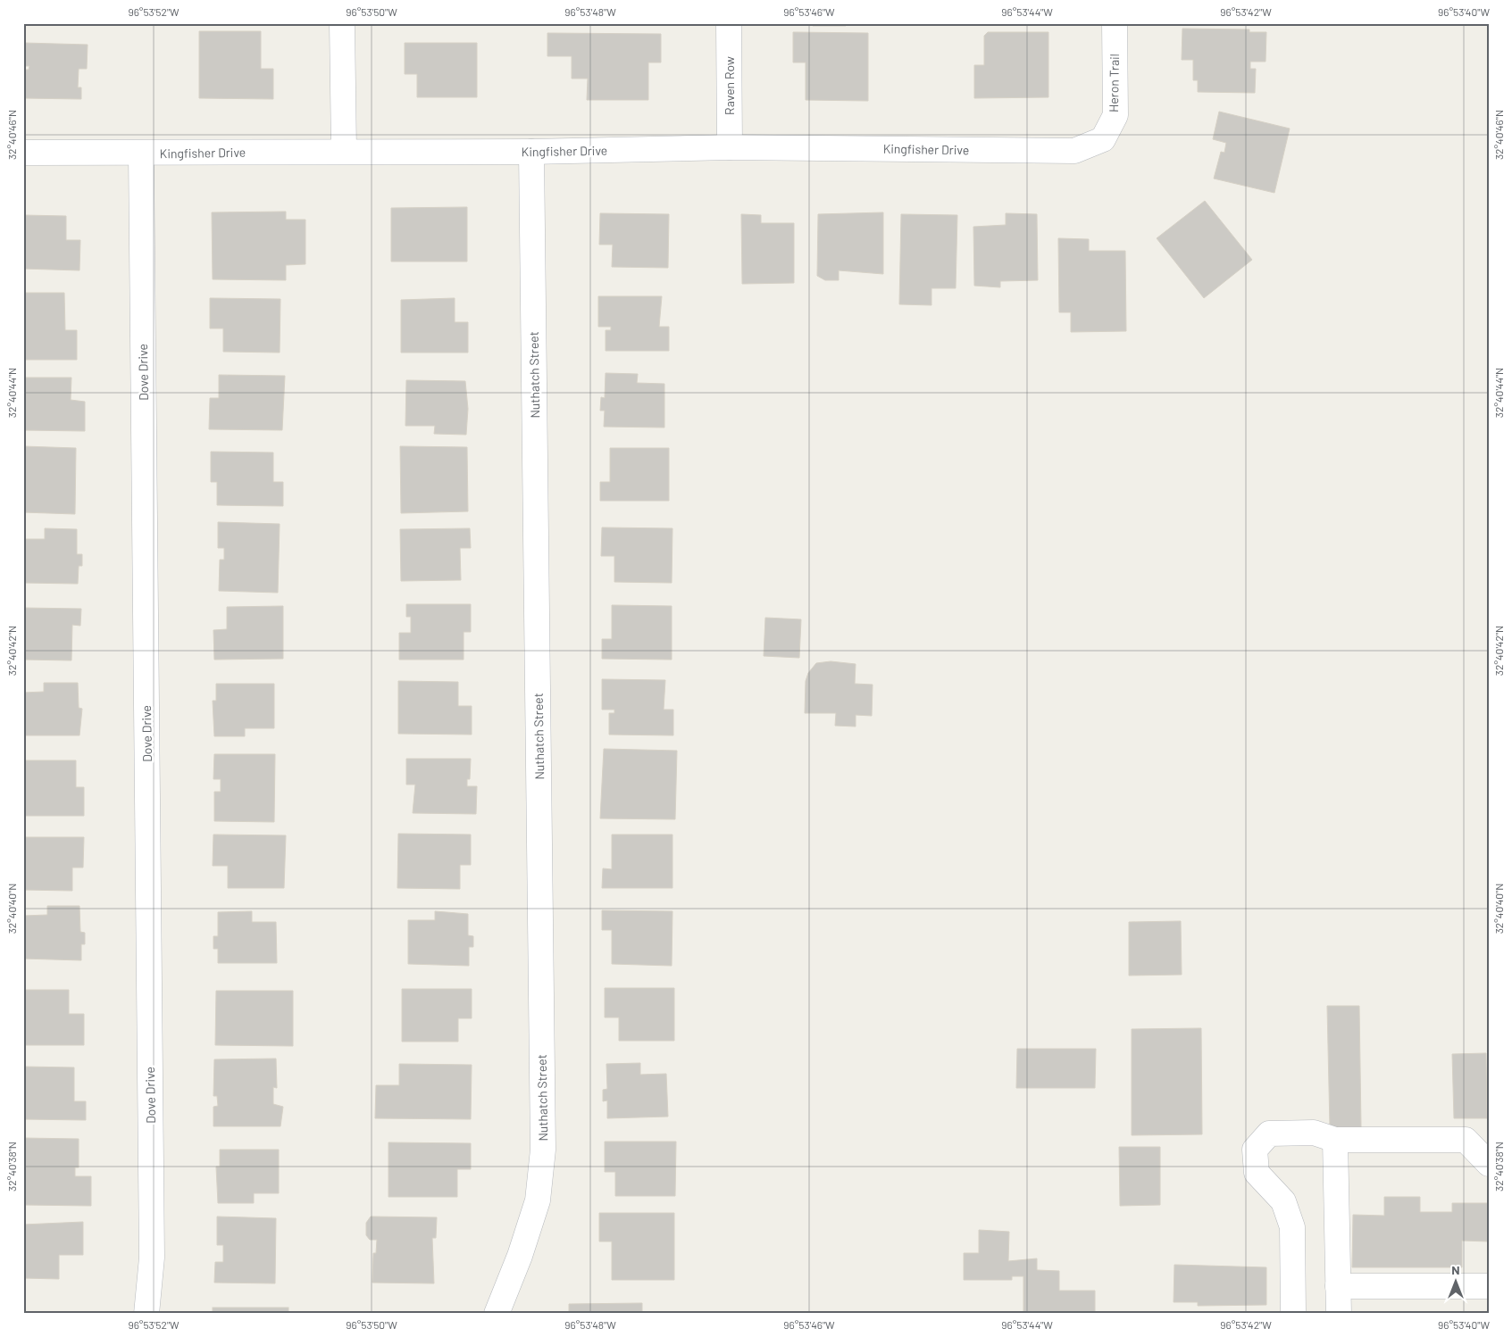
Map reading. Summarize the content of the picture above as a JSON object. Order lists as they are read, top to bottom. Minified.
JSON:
{"streets":{"street":["Heron Trail","Raven Row","Kingfisher Drive","Dove Drive","Nuthatch Street"]},"crossings":[["Heron Trail","Kingfisher Drive"],["Raven Row","Kingfisher Drive"],["Kingfisher Drive","Dove Drive"],["Kingfisher Drive","Nuthatch Street"]],"north":"top","coordinates":["96°53'52\"W","96°53'50\"W","96°53'48\"W","96°53'46\"W","96°53'44\"W","96°53'42\"W","96°53'40\"W","32°40'46\"N","32°40'44\"N","32°40'42\"N","32°40'40\"N","32°40'38\"N"]}
